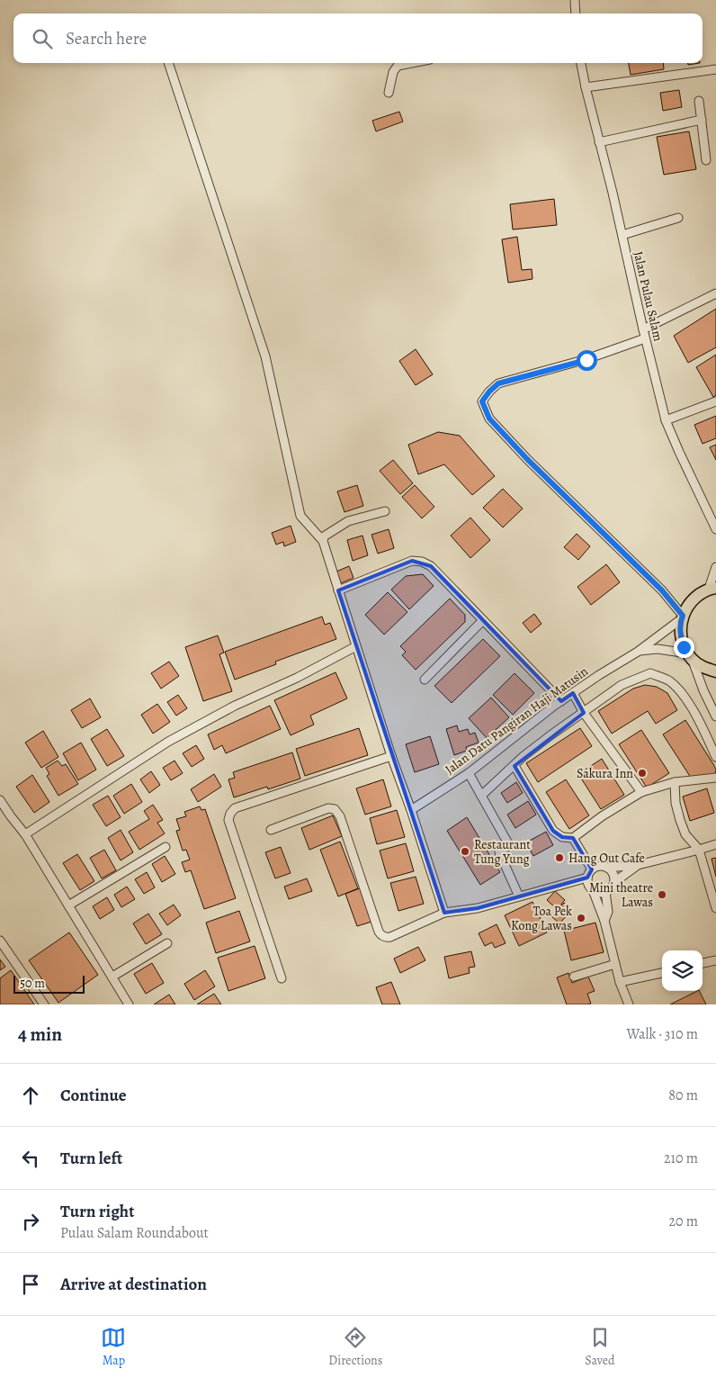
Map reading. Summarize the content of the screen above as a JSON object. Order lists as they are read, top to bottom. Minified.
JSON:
{"streets":{"street":["Jalan Pulau Salam","Jalan Datu Pangiran Haji Matusin"]},"places":["Sakura Inn","Restaurant Tung Yung","Hang Out Cafe","Mini theatre Lawas","Toa Pek Kong Lawas"],"scale_bar":"50 m","page":{"search":"Search here","scale":"50 m","heading":["4 min","Walk · 310 m"],"list":[["Continue","80 m"],["Turn left","210 m"],["Turn right","Pulau Salam Roundabout","20 m"],"Arrive at destination"],"nav":["Map","Directions","Saved"]}}
